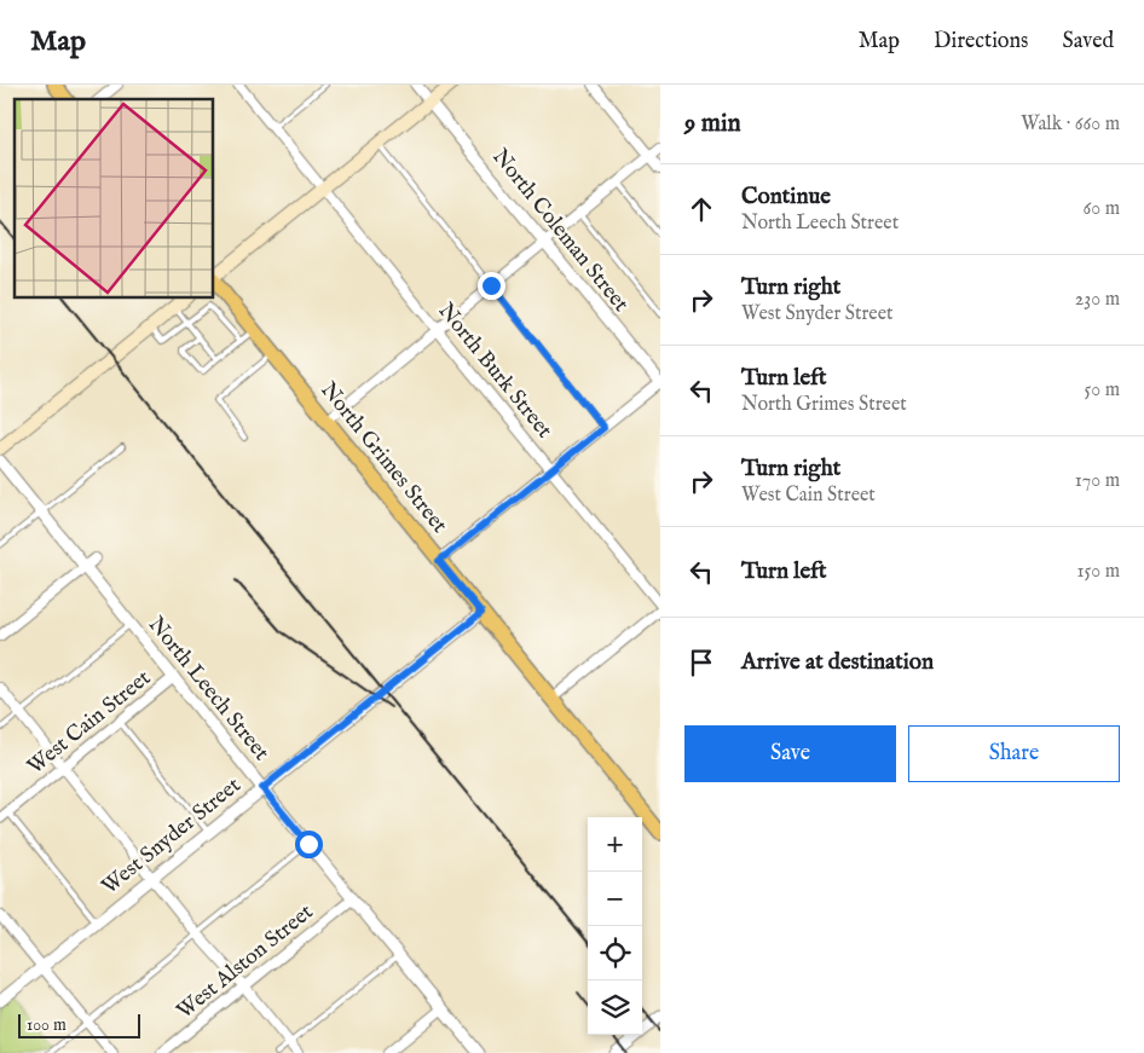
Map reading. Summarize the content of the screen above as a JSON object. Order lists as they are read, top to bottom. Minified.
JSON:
{"streets":{"main road":["North Grimes Street"],"street":["North Coleman Street","North Burk Street","North Leech Street","West Cain Street","West Snyder Street","West Alston Street"]},"crossings":[["North Grimes Street","West Snyder Street"],["North Leech Street","West Cain Street"],["North Leech Street","West Snyder Street"],["North Leech Street","West Alston Street"]],"scale_bar":"100 m","page":{"header":"Map","nav":["Map","Directions","Saved"],"heading":["9 min","Walk · 660 m"],"list":[["Continue","North Leech Street","60 m"],["Turn right","West Snyder Street","230 m"],["Turn left","North Grimes Street","50 m"],["Turn right","West Cain Street","170 m"],["Turn left","150 m"],"Arrive at destination"],"buttons":["Save","Share"],"map_buttons":["+","−"],"scale":"100 m"}}
